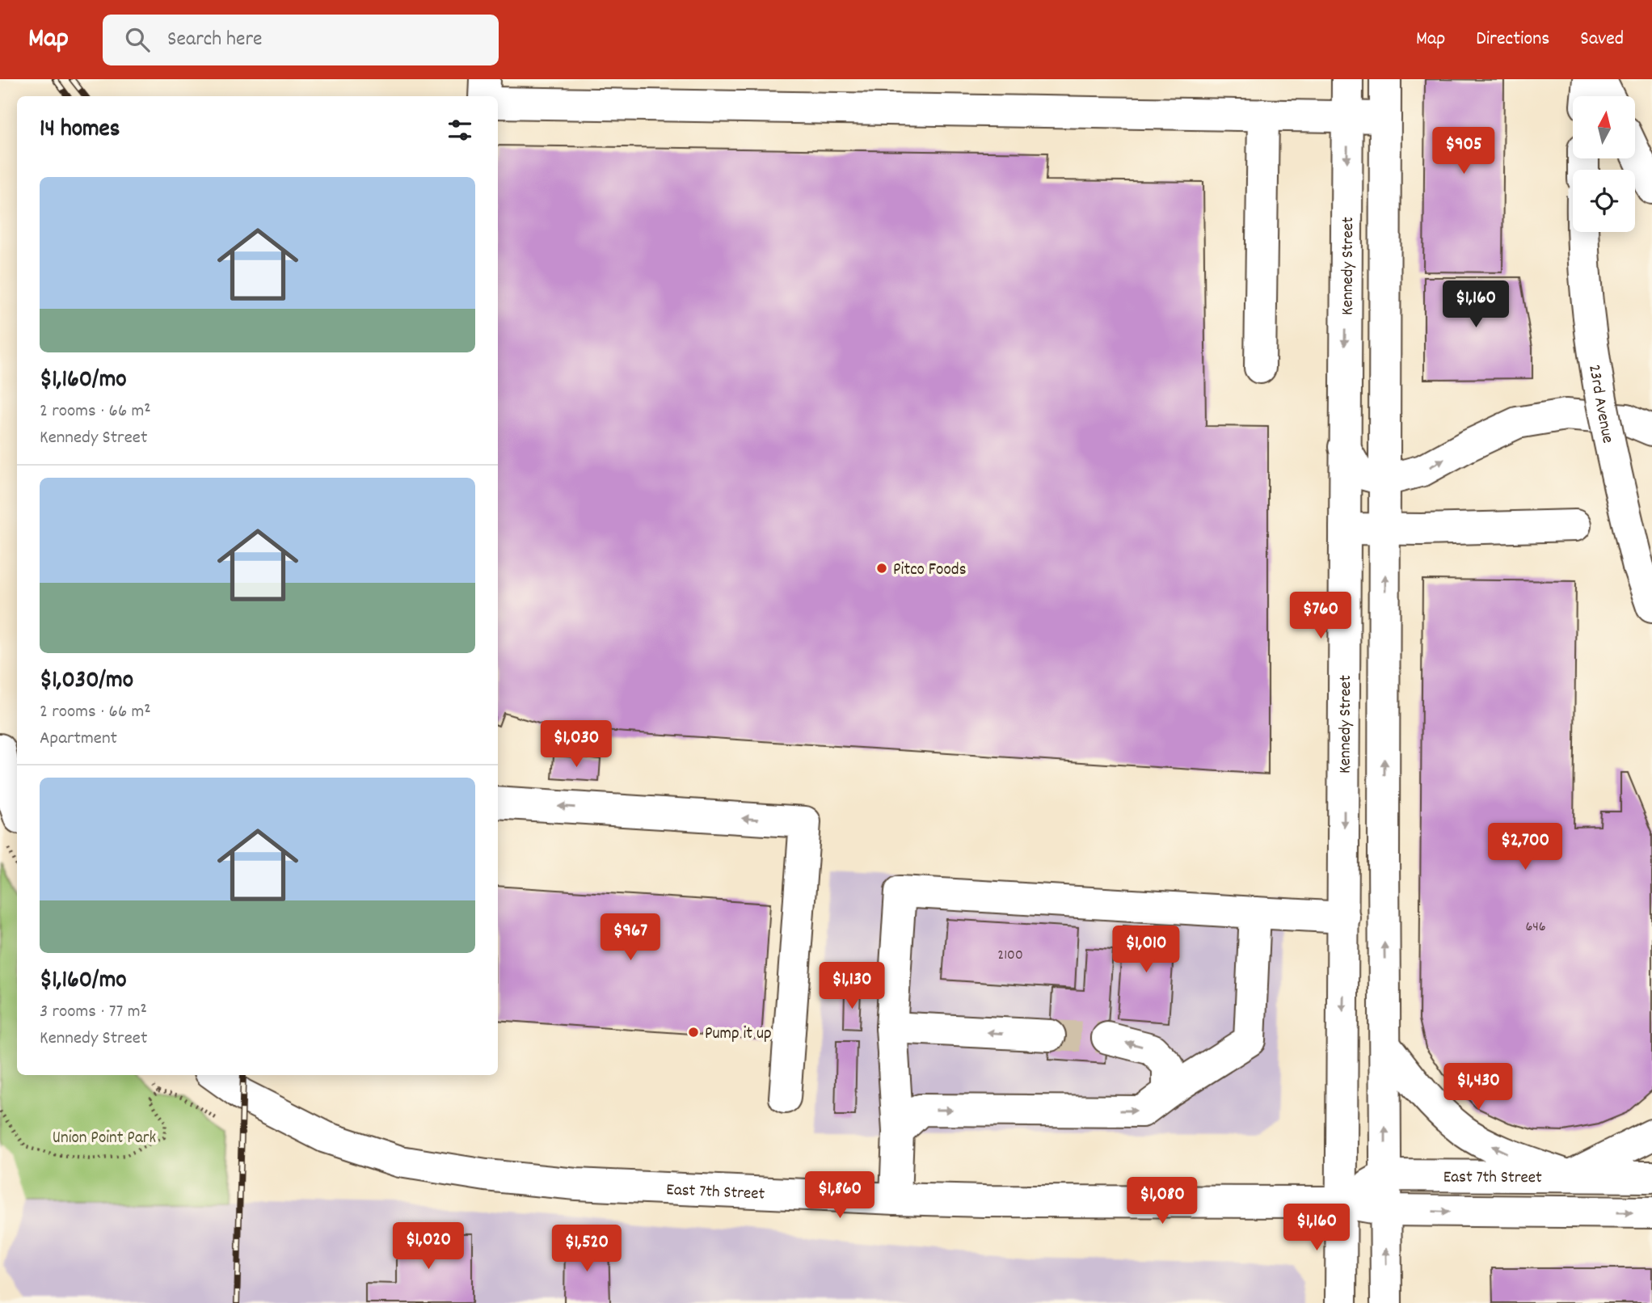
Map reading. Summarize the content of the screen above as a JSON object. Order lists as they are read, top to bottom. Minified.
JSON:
{"streets":{"main road":["Kennedy Street","23rd Avenue","East 7th Street"]},"crossings":[["Kennedy Street","East 7th Street"]],"parks":["Union Point Park"],"places":["Pitco Foods","Pump it up"],"house_numbers":["646","2100"],"north":"top","page":{"header":"Map","search":"Search here","nav":["Map","Directions","Saved"],"heading":"14 homes","price":["$905","$1,160","$760","$1,030","$2,700","$967","$1,010","$1,130","$1,430","$1,860","$1,080","$1,160","$1,020","$1,520"],"list":[{"name":"$1,160/mo","note":"2 rooms · 66 m² · Kennedy Street"},{"name":"$1,030/mo","note":"2 rooms · 66 m² · Apartment"},{"name":"$1,160/mo","note":"3 rooms · 77 m² · Kennedy Street"}]}}
